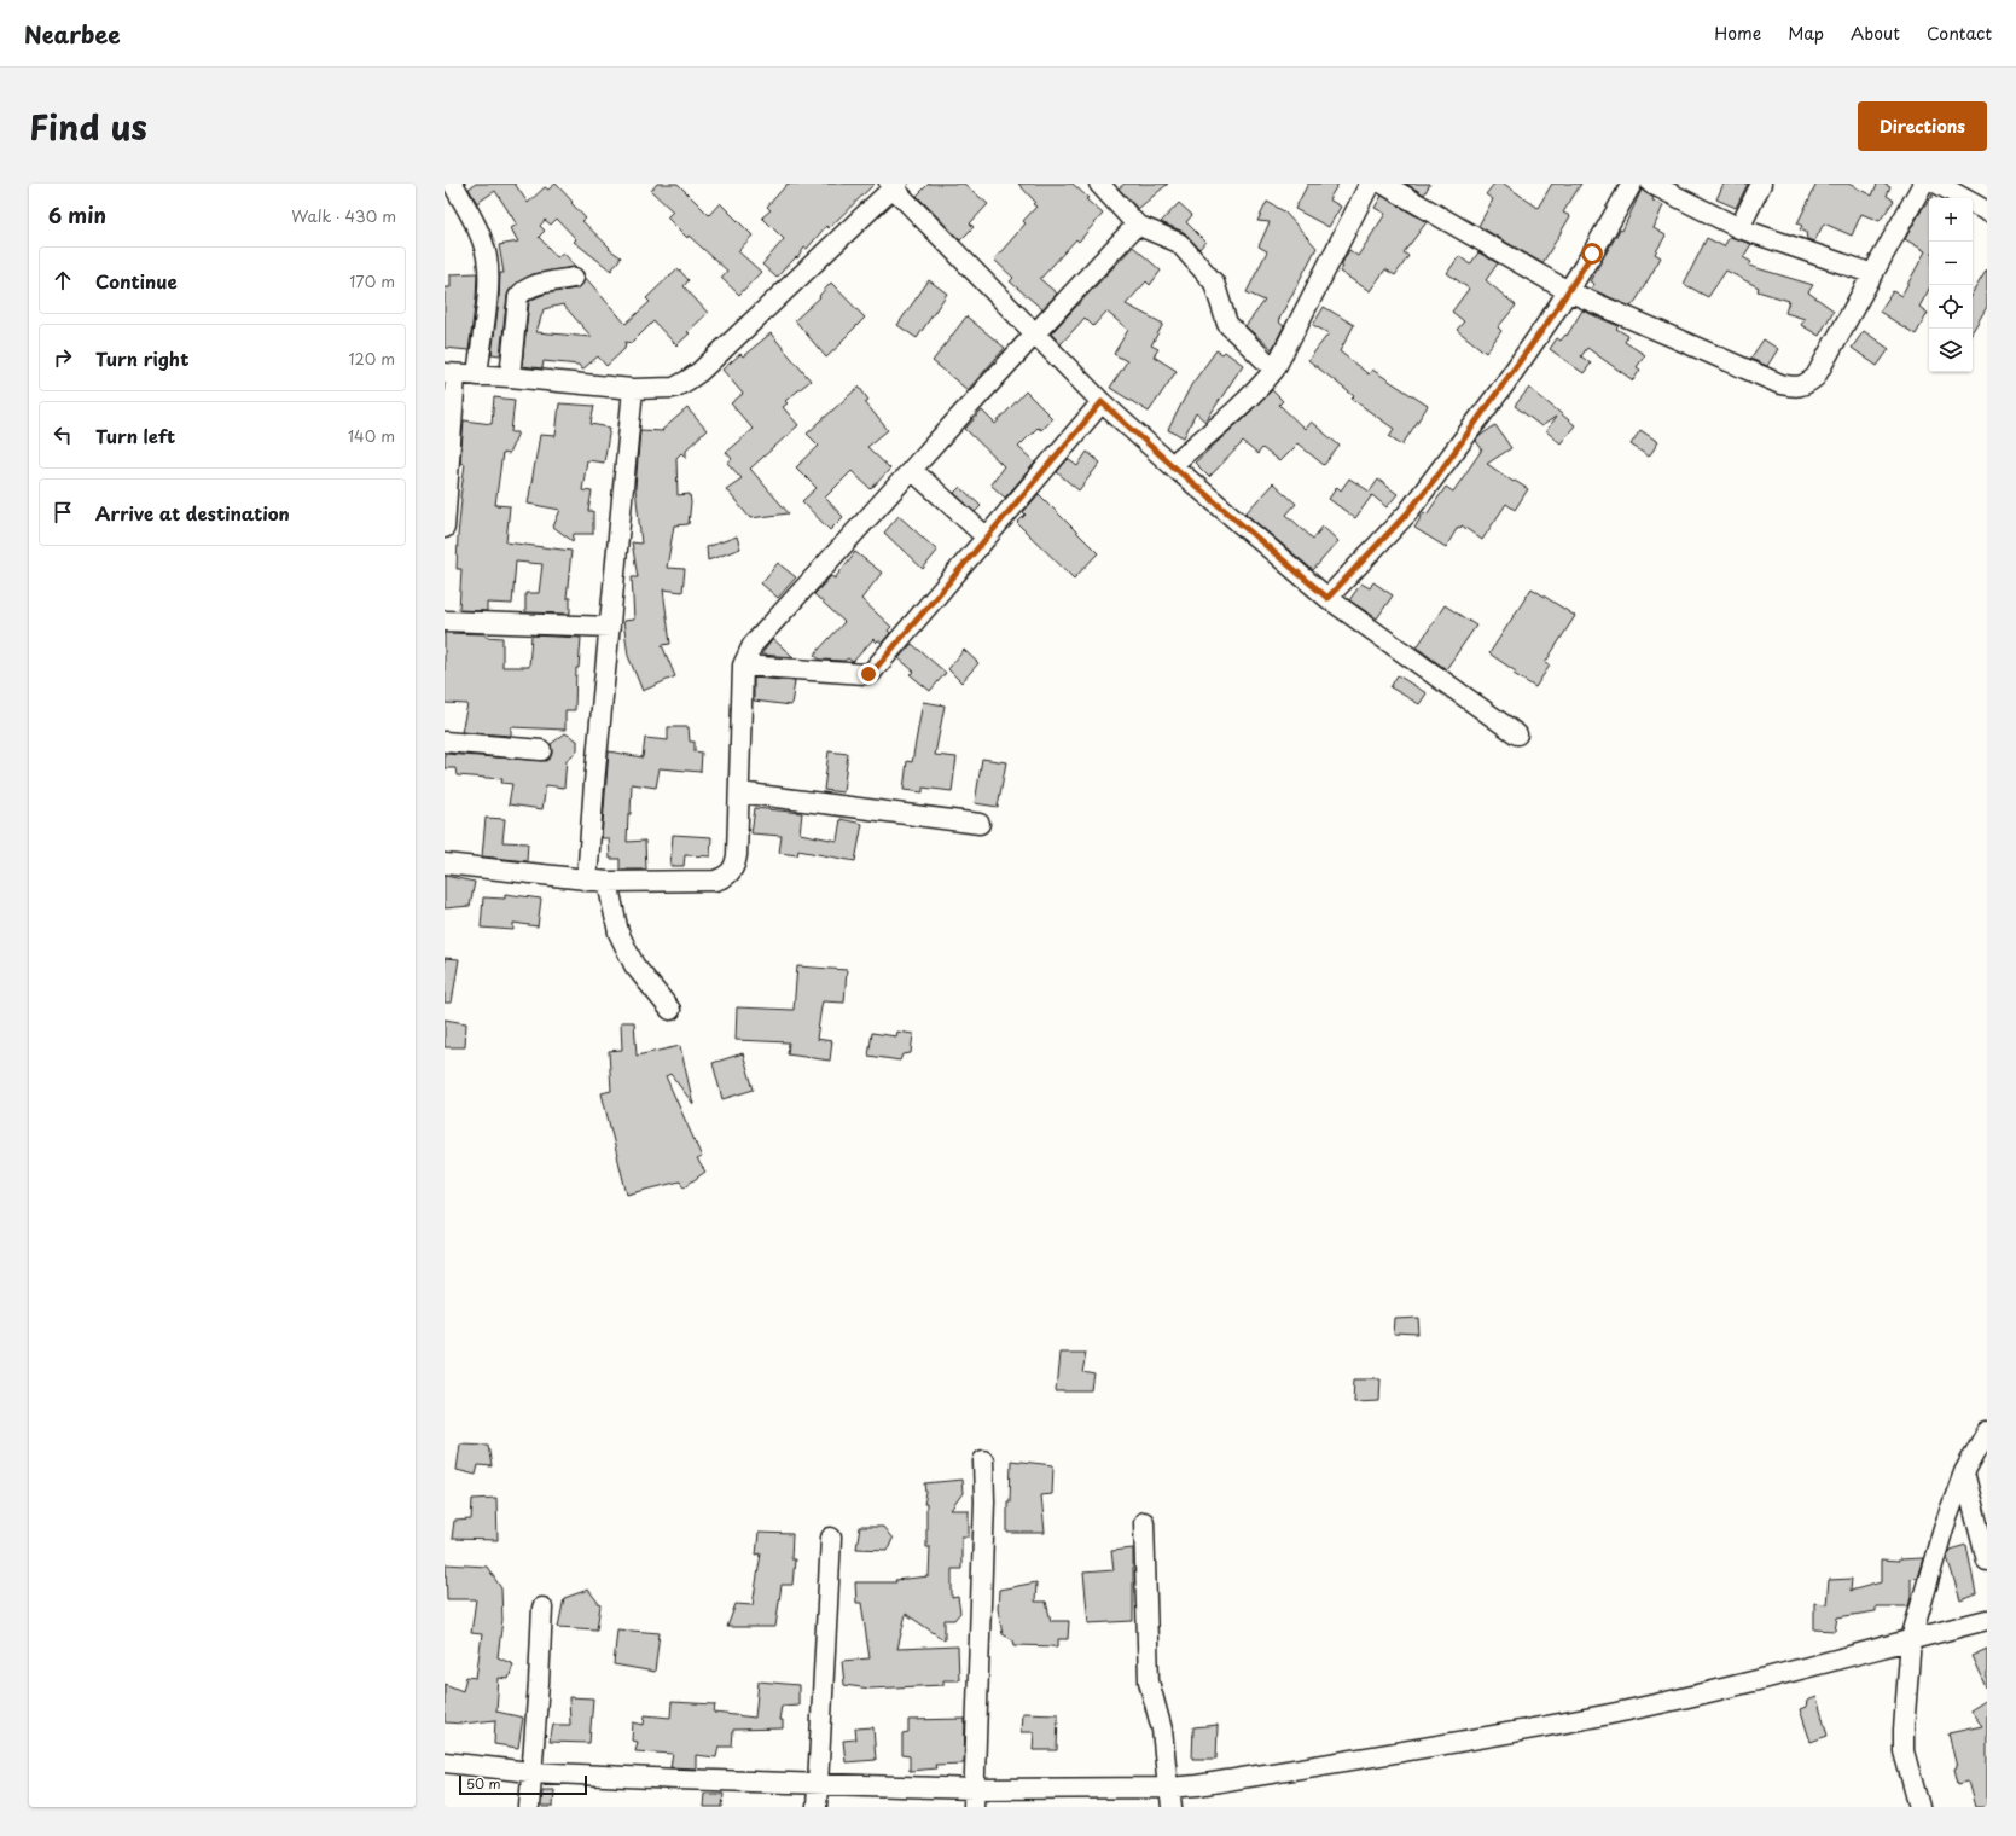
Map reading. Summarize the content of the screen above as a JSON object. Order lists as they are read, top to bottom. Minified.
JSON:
{"scale_bar":"50 m","page":{"header":"Nearbee","nav":["Home","Map","About","Contact"],"title":"Find us","buttons":"Directions","heading":["6 min","Walk · 430 m"],"map_buttons":["+","−"],"list":[["Continue","170 m"],["Turn right","120 m"],["Turn left","140 m"],"Arrive at destination"],"scale":"50 m"}}
